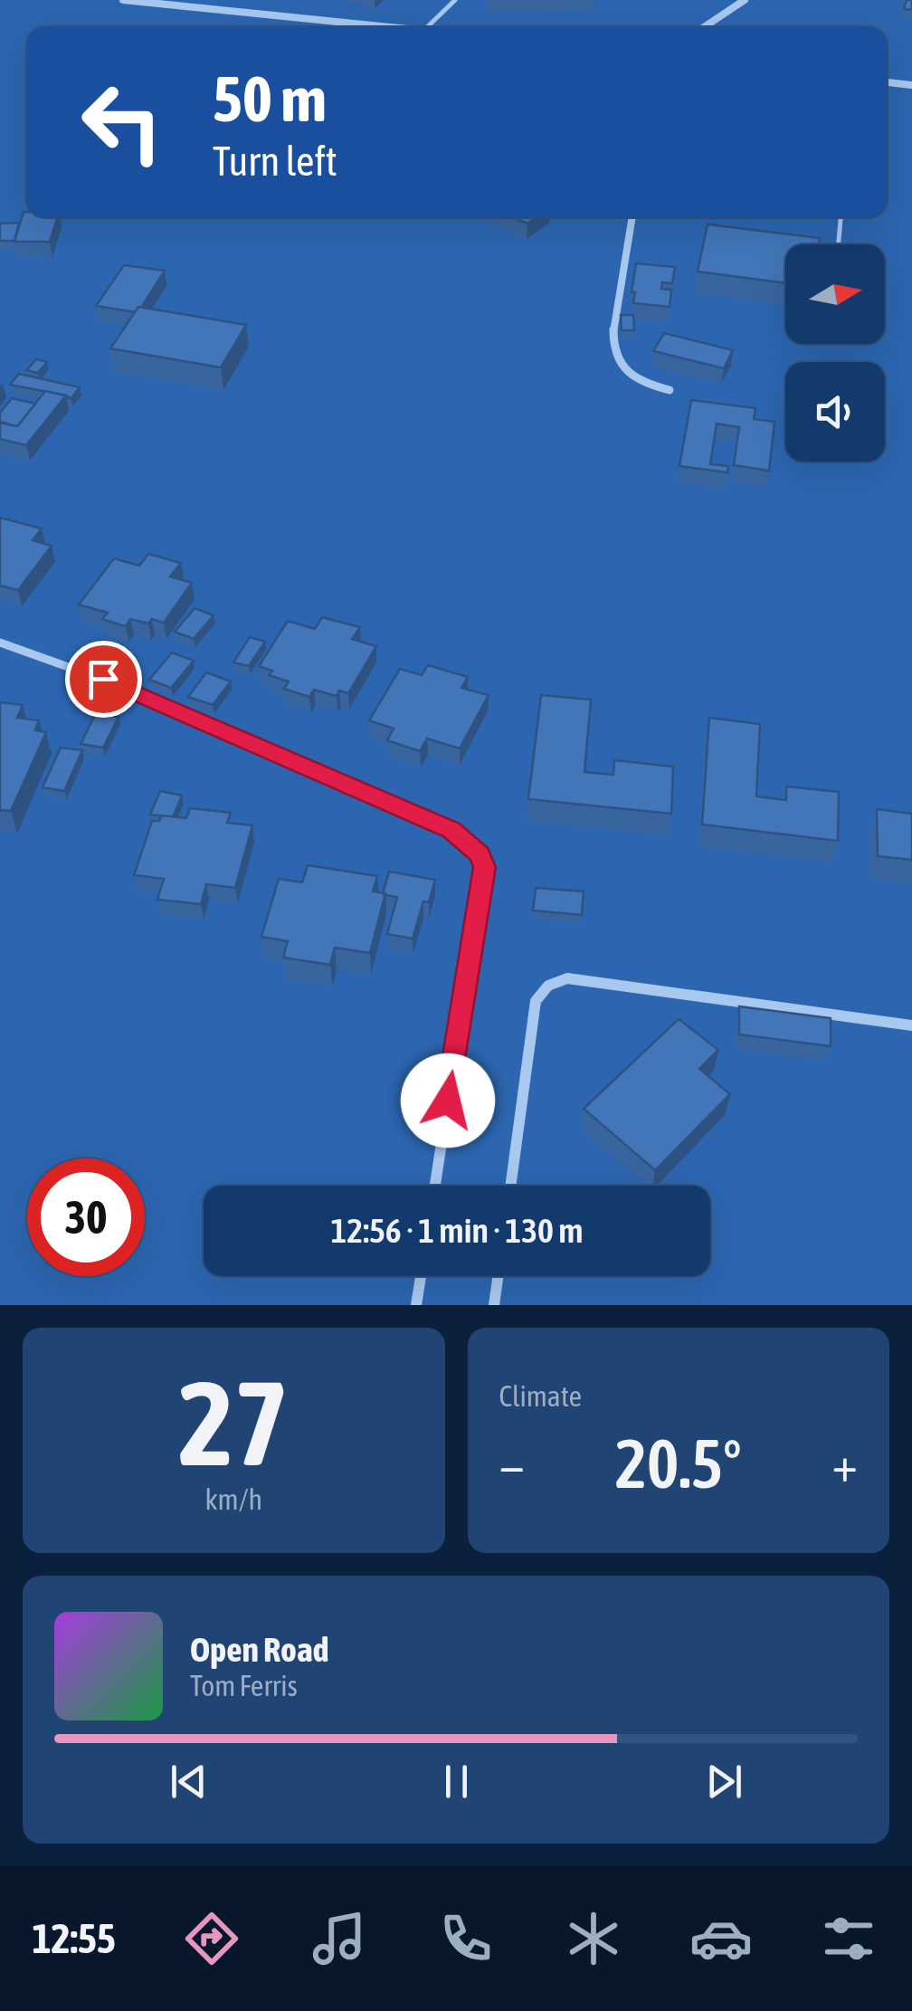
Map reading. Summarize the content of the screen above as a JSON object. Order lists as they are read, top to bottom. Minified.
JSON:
{"north":"right","page":{"turn":["50 m","Turn left"],"limit":"30","trip":"12:56 · 1 min · 130 m","tile":[["27","km/h"],"Climate"],"heat":["−","20.5°","+"],"song":["Open Road","Tom Ferris"],"tabs":"12:55"}}
